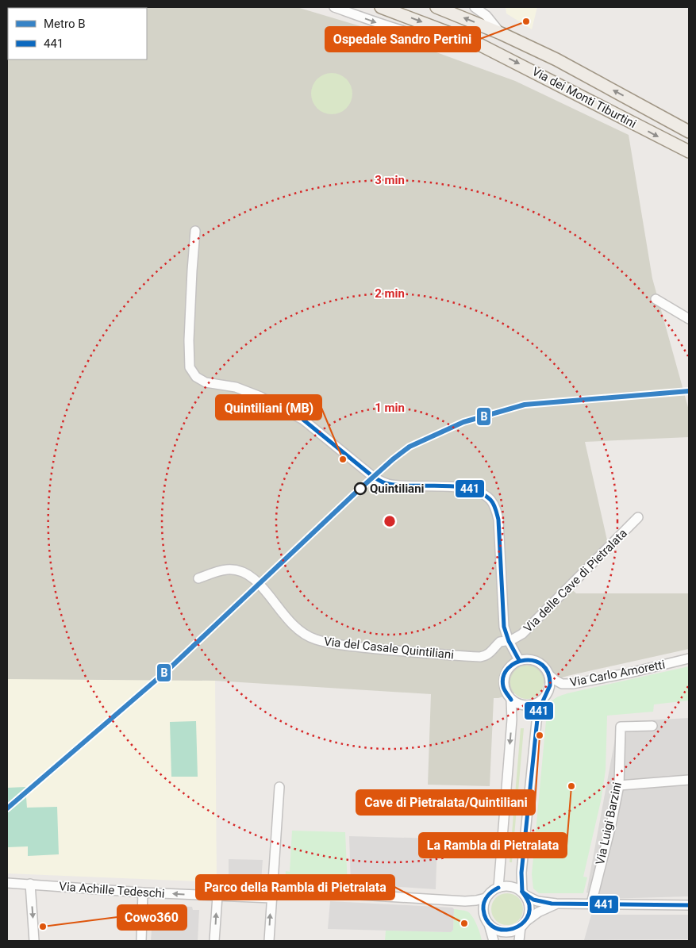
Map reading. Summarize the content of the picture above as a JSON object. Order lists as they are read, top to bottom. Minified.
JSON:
{"streets":{"main road":["Via dei Monti Tiburtini"],"street":["Via delle Cave di Pietralata","Via del Casale Quintiliani","Via Carlo Amoretti","Via Luigi Barzini","Via Achille Tedeschi"]},"crossings":[["Via delle Cave di Pietralata","Via del Casale Quintiliani"]],"places":["Ospedale Sandro Pertini","Quintiliani (MB)","Quintiliani","Cave di Pietralata/Quintiliani","La Rambla di Pietralata","Parco della Rambla di Pietralata","Cowo360"],"lines":["metro line B","transit line 441"],"legend":["Metro B","441"],"rings":["3 min","2 min","1 min"]}
